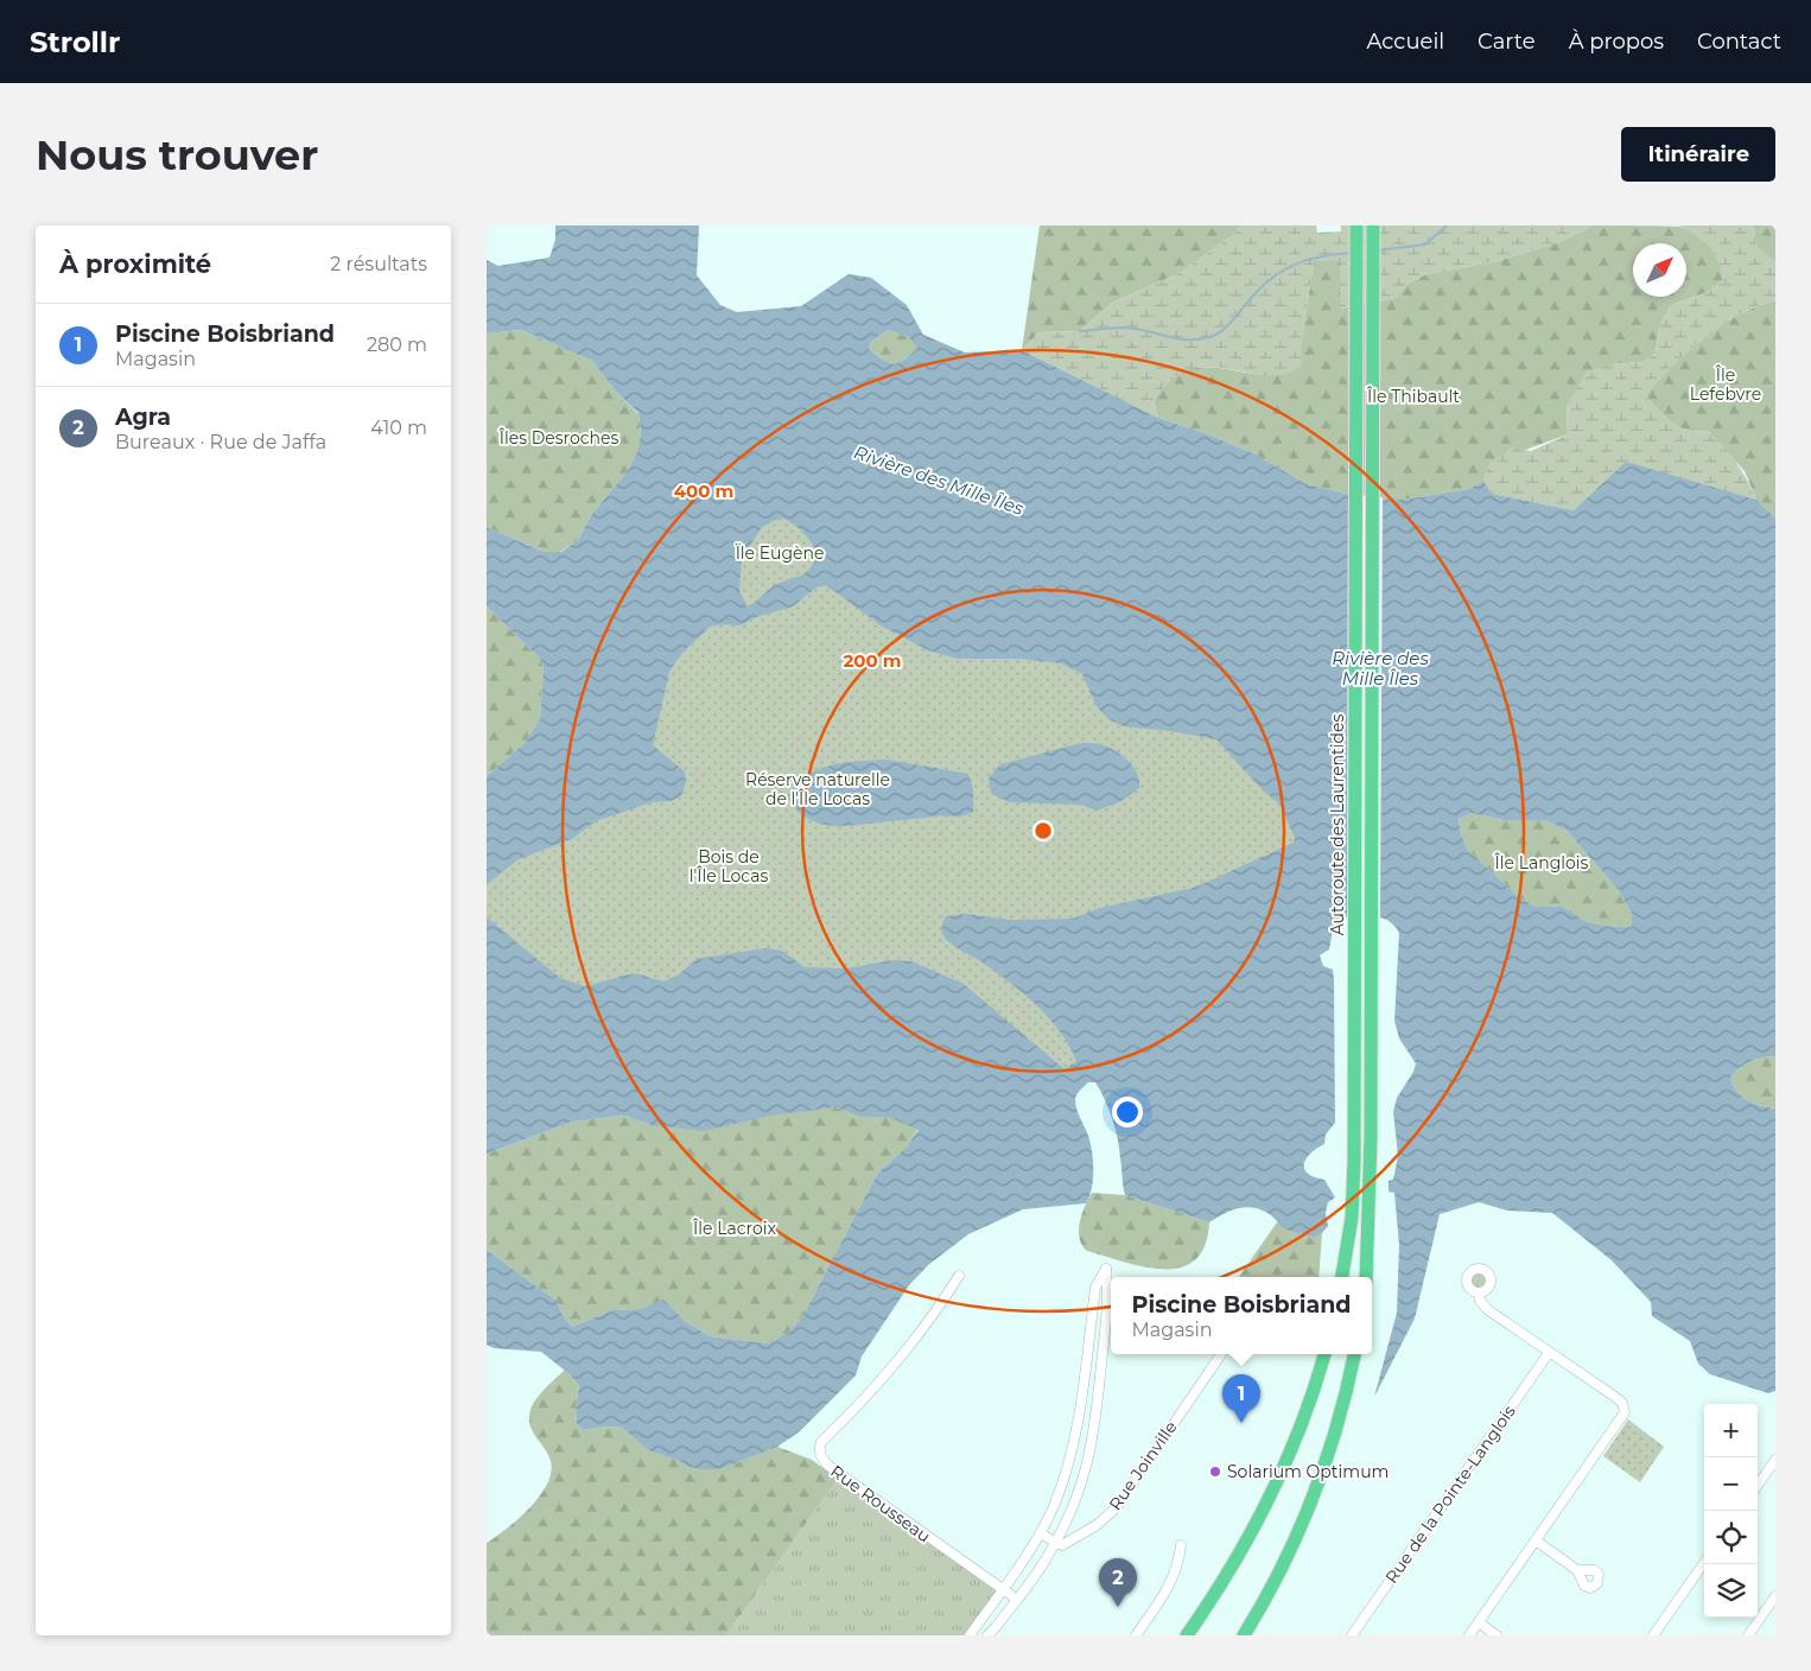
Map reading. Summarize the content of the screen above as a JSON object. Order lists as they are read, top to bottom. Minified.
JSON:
{"streets":{"highway":["Autoroute des Laurentides"],"street":["Rue Joinville","Rue de la Pointe-Langlois","Rue Rousseau"]},"water":["Rivière des Mille Îles"],"parks":["Île Lefebvre","Île Thibault","Îles Desroches","Ïle Eugène","Réserve naturelle de l'Île Locas","Bois de l'Île Locas","Île Langlois","Île Lacroix"],"places":["Solarium Optimum"],"north":"top right","page":{"header":"Strollr","nav":["Accueil","Carte","À propos","Contact"],"buttons":"Itinéraire","title":"Nous trouver","heading":["À proximité","2 résultats"],"list":[{"mark":"1","name":"Piscine Boisbriand","note":"Magasin","value":"280 m"},{"mark":"2","name":"Agra","note":"Bureaux · Rue de Jaffa","value":"410 m"}],"popup":["Piscine Boisbriand","Magasin"],"pins":["1","2"],"map_buttons":["+","−"]},"rings":["400 m","200 m"]}
